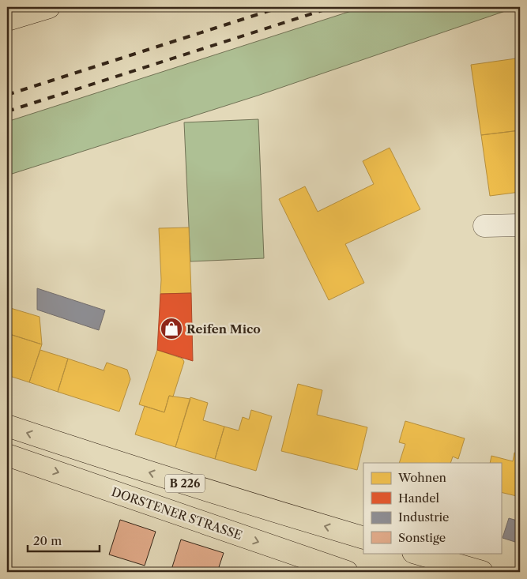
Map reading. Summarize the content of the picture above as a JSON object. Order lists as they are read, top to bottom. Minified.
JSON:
{"streets":{"main road":["B 226","DORSTENER STRASSE"]},"places":{"shop":["Reifen Mico"]},"legend":["Wohnen","Handel","Industrie","Sonstige"],"scale_bar":"20 m"}
